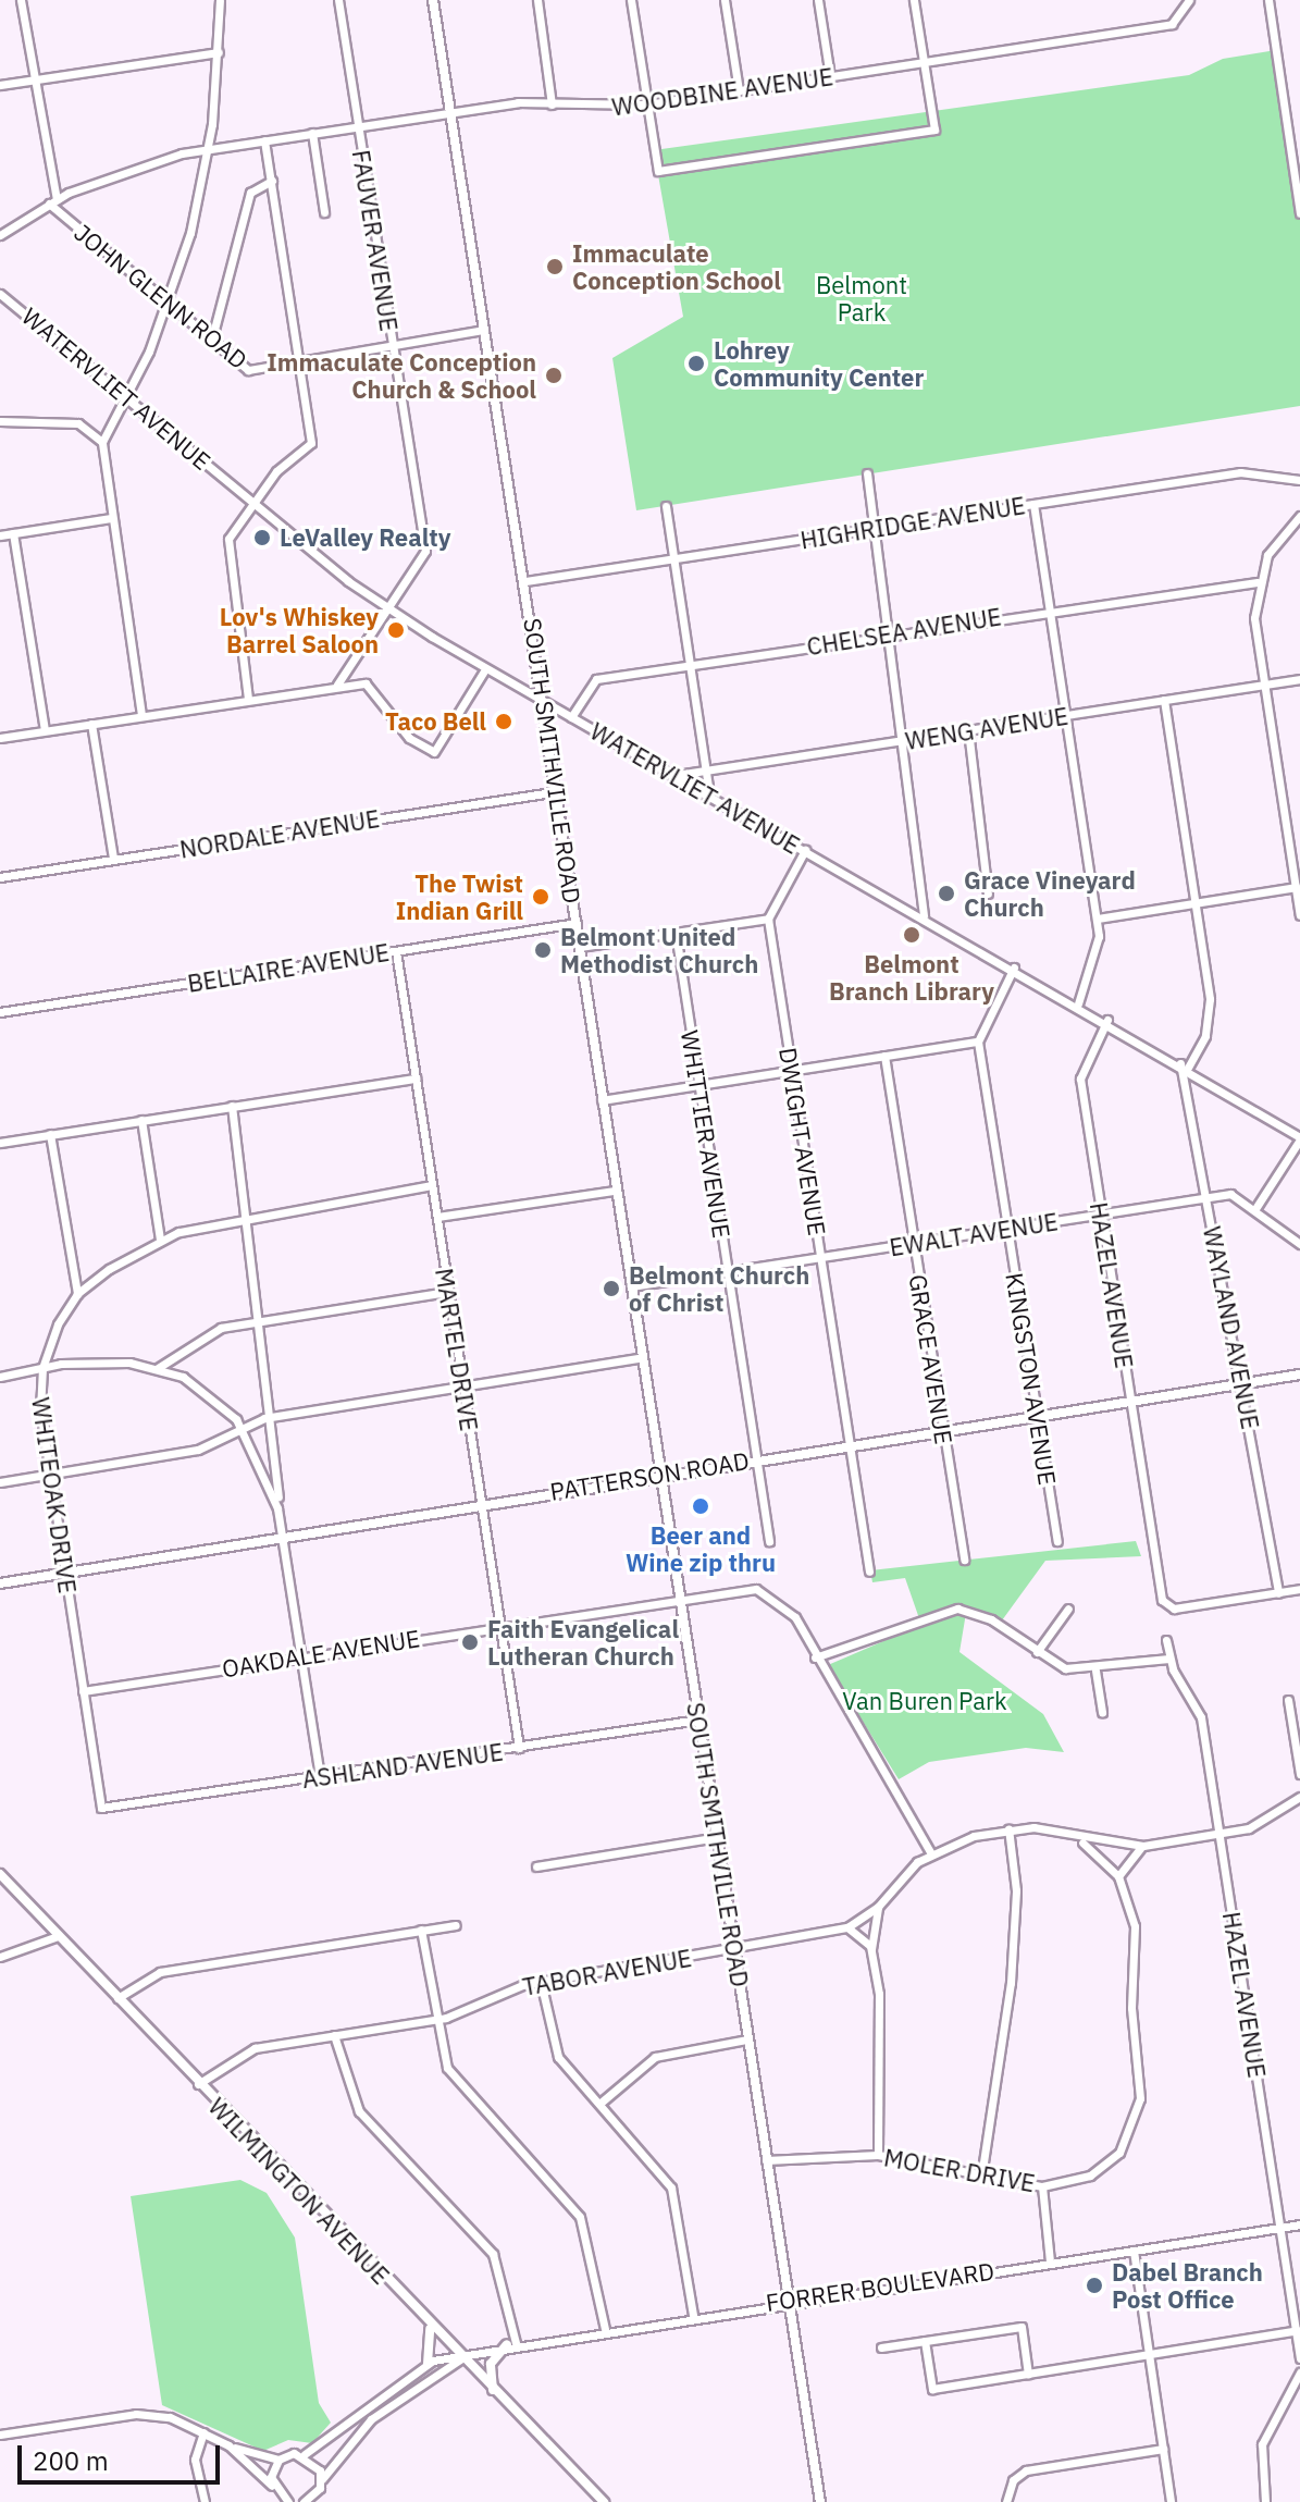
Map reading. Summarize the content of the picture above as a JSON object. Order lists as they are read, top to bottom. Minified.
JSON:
{"streets":{"main road":["SOUTH SMITHVILLE ROAD","PATTERSON ROAD","WILMINGTON AVENUE"],"street":["WOODBINE AVENUE","FAUVER AVENUE","JOHN GLENN ROAD","WATERVLIET AVENUE","HIGHRIDGE AVENUE","CHELSEA AVENUE","WENG AVENUE","NORDALE AVENUE","BELLAIRE AVENUE","WHITTIER AVENUE","DWIGHT AVENUE","EWALT AVENUE","HAZEL AVENUE","WAYLAND AVENUE","MARTEL DRIVE","GRACE AVENUE","KINGSTON AVENUE","WHITEOAK DRIVE","OAKDALE AVENUE","ASHLAND AVENUE","TABOR AVENUE","MOLER DRIVE","FORRER BOULEVARD"]},"crossings":[["WOODBINE AVENUE","FAUVER AVENUE"],["WOODBINE AVENUE","JOHN GLENN ROAD"],["WOODBINE AVENUE","SOUTH SMITHVILLE ROAD"],["FAUVER AVENUE","JOHN GLENN ROAD"],["FAUVER AVENUE","WATERVLIET AVENUE"],["JOHN GLENN ROAD","SOUTH SMITHVILLE ROAD"],["WATERVLIET AVENUE","CHELSEA AVENUE"],["WATERVLIET AVENUE","WENG AVENUE"],["WATERVLIET AVENUE","SOUTH SMITHVILLE ROAD"],["WATERVLIET AVENUE","HAZEL AVENUE"],["WATERVLIET AVENUE","WAYLAND AVENUE"],["HIGHRIDGE AVENUE","SOUTH SMITHVILLE ROAD"],["SOUTH SMITHVILLE ROAD","NORDALE AVENUE"],["SOUTH SMITHVILLE ROAD","BELLAIRE AVENUE"],["SOUTH SMITHVILLE ROAD","EWALT AVENUE"],["SOUTH SMITHVILLE ROAD","PATTERSON ROAD"],["SOUTH SMITHVILLE ROAD","OAKDALE AVENUE"],["SOUTH SMITHVILLE ROAD","ASHLAND AVENUE"],["SOUTH SMITHVILLE ROAD","TABOR AVENUE"],["SOUTH SMITHVILLE ROAD","MOLER DRIVE"],["SOUTH SMITHVILLE ROAD","FORRER BOULEVARD"],["BELLAIRE AVENUE","MARTEL DRIVE"],["WHITTIER AVENUE","EWALT AVENUE"],["WHITTIER AVENUE","PATTERSON ROAD"],["DWIGHT AVENUE","EWALT AVENUE"],["DWIGHT AVENUE","PATTERSON ROAD"],["EWALT AVENUE","HAZEL AVENUE"],["EWALT AVENUE","WAYLAND AVENUE"],["EWALT AVENUE","GRACE AVENUE"],["EWALT AVENUE","KINGSTON AVENUE"],["HAZEL AVENUE","WAYLAND AVENUE"],["HAZEL AVENUE","PATTERSON ROAD"],["HAZEL AVENUE","TABOR AVENUE"],["HAZEL AVENUE","FORRER BOULEVARD"],["WAYLAND AVENUE","PATTERSON ROAD"],["MARTEL DRIVE","PATTERSON ROAD"],["MARTEL DRIVE","OAKDALE AVENUE"],["MARTEL DRIVE","ASHLAND AVENUE"],["GRACE AVENUE","PATTERSON ROAD"],["KINGSTON AVENUE","PATTERSON ROAD"],["PATTERSON ROAD","WHITEOAK DRIVE"],["WHITEOAK DRIVE","OAKDALE AVENUE"],["WHITEOAK DRIVE","ASHLAND AVENUE"],["OAKDALE AVENUE","TABOR AVENUE"],["TABOR AVENUE","WILMINGTON AVENUE"],["WILMINGTON AVENUE","FORRER BOULEVARD"]],"parks":["Belmont Park","Van Buren Park"],"places":["Immaculate Conception School","Lohrey Community Center","Immaculate Conception Church & School","LeValley Realty","Lov's Whiskey Barrel Saloon","Taco Bell","Grace Vineyard Church","The Twist Indian Grill","Belmont Branch Library","Belmont United Methodist Church","Belmont Church of Christ","Beer and Wine zip thru","Faith Evangelical Lutheran Church","Dabel Branch Post Office"],"scale_bar":"200 m"}
